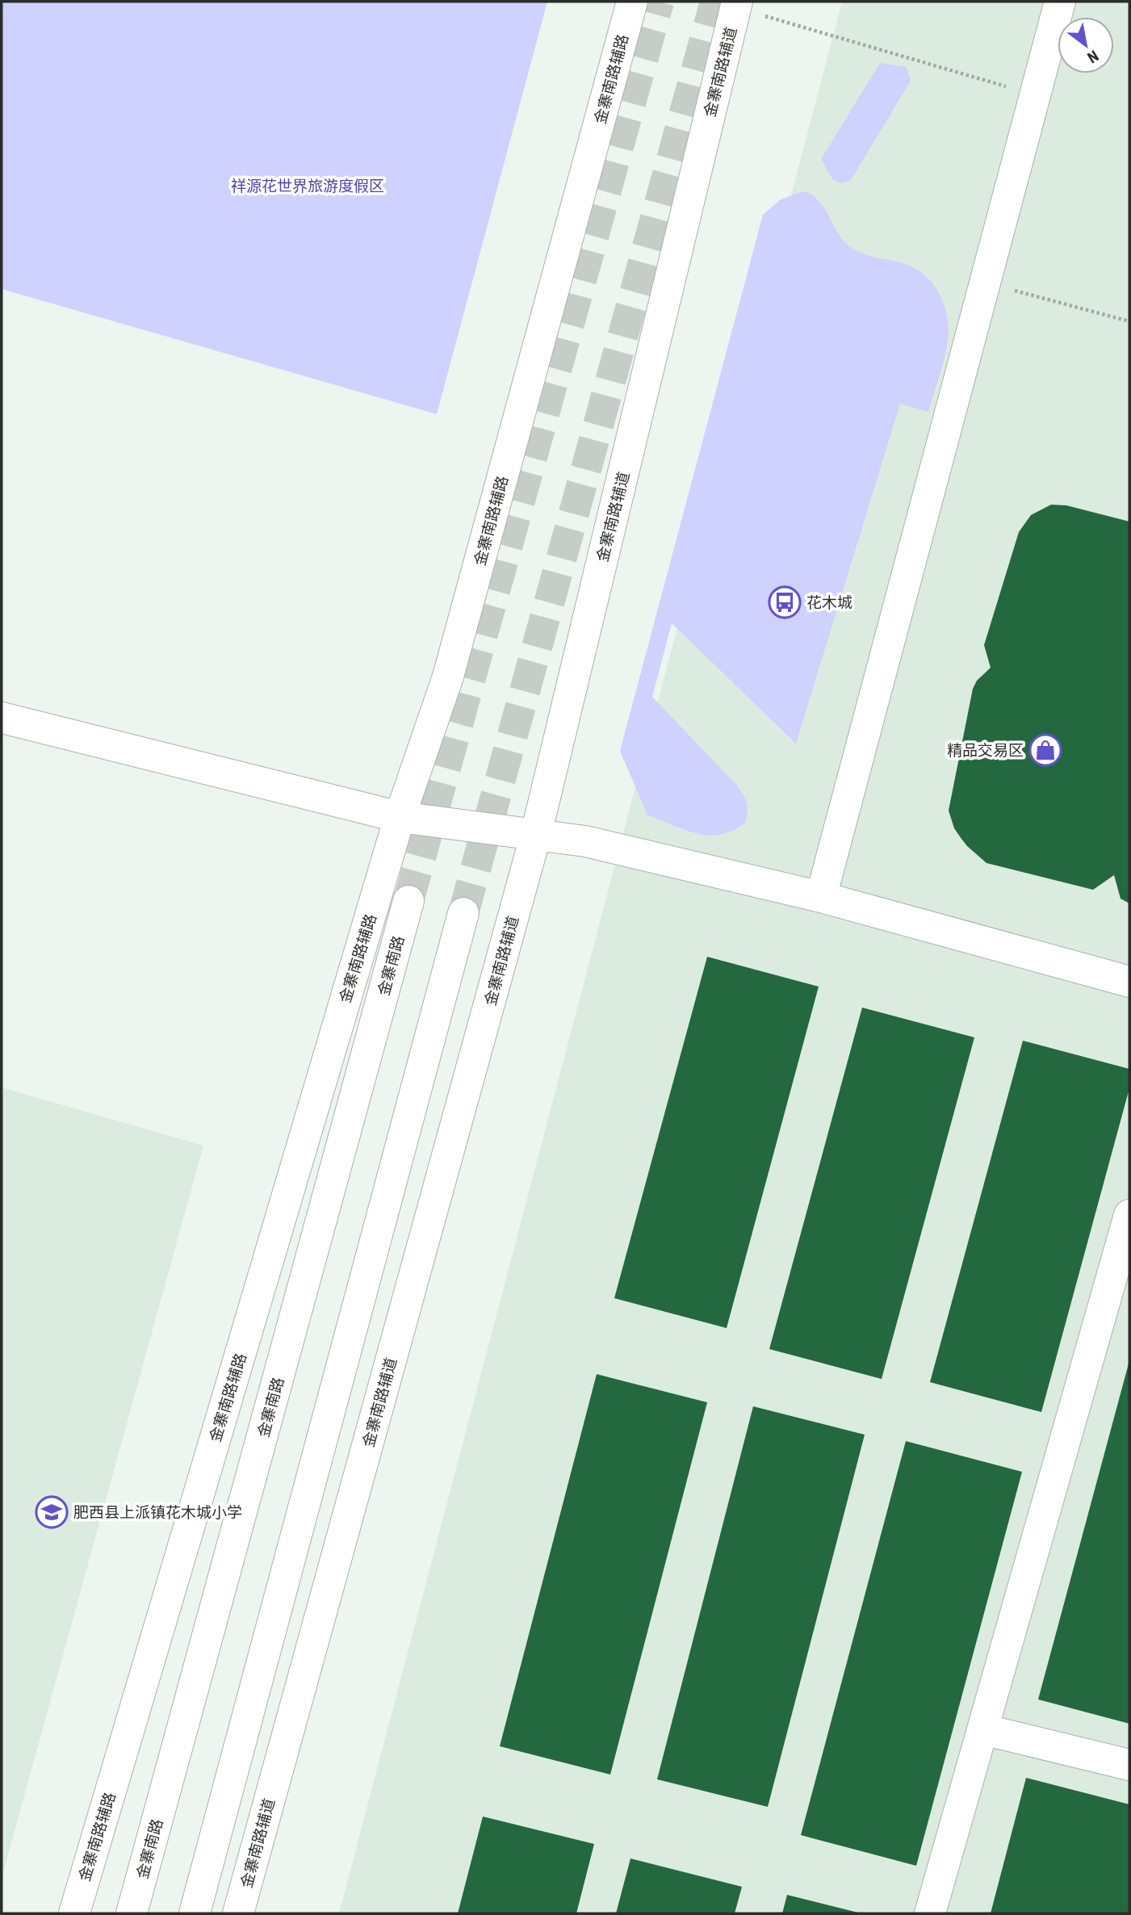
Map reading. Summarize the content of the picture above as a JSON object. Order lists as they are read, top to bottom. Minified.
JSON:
{"streets":{"main road":["金寨南路辅道","金寨南路辅路","金寨南路"]},"parks":["祥源花世界旅游度假区"],"places":{"bus stop":["花木城"],"shop":["精品交易区"],"school or university":["肥西县上派镇花木城小学"]},"north":"bottom right"}
